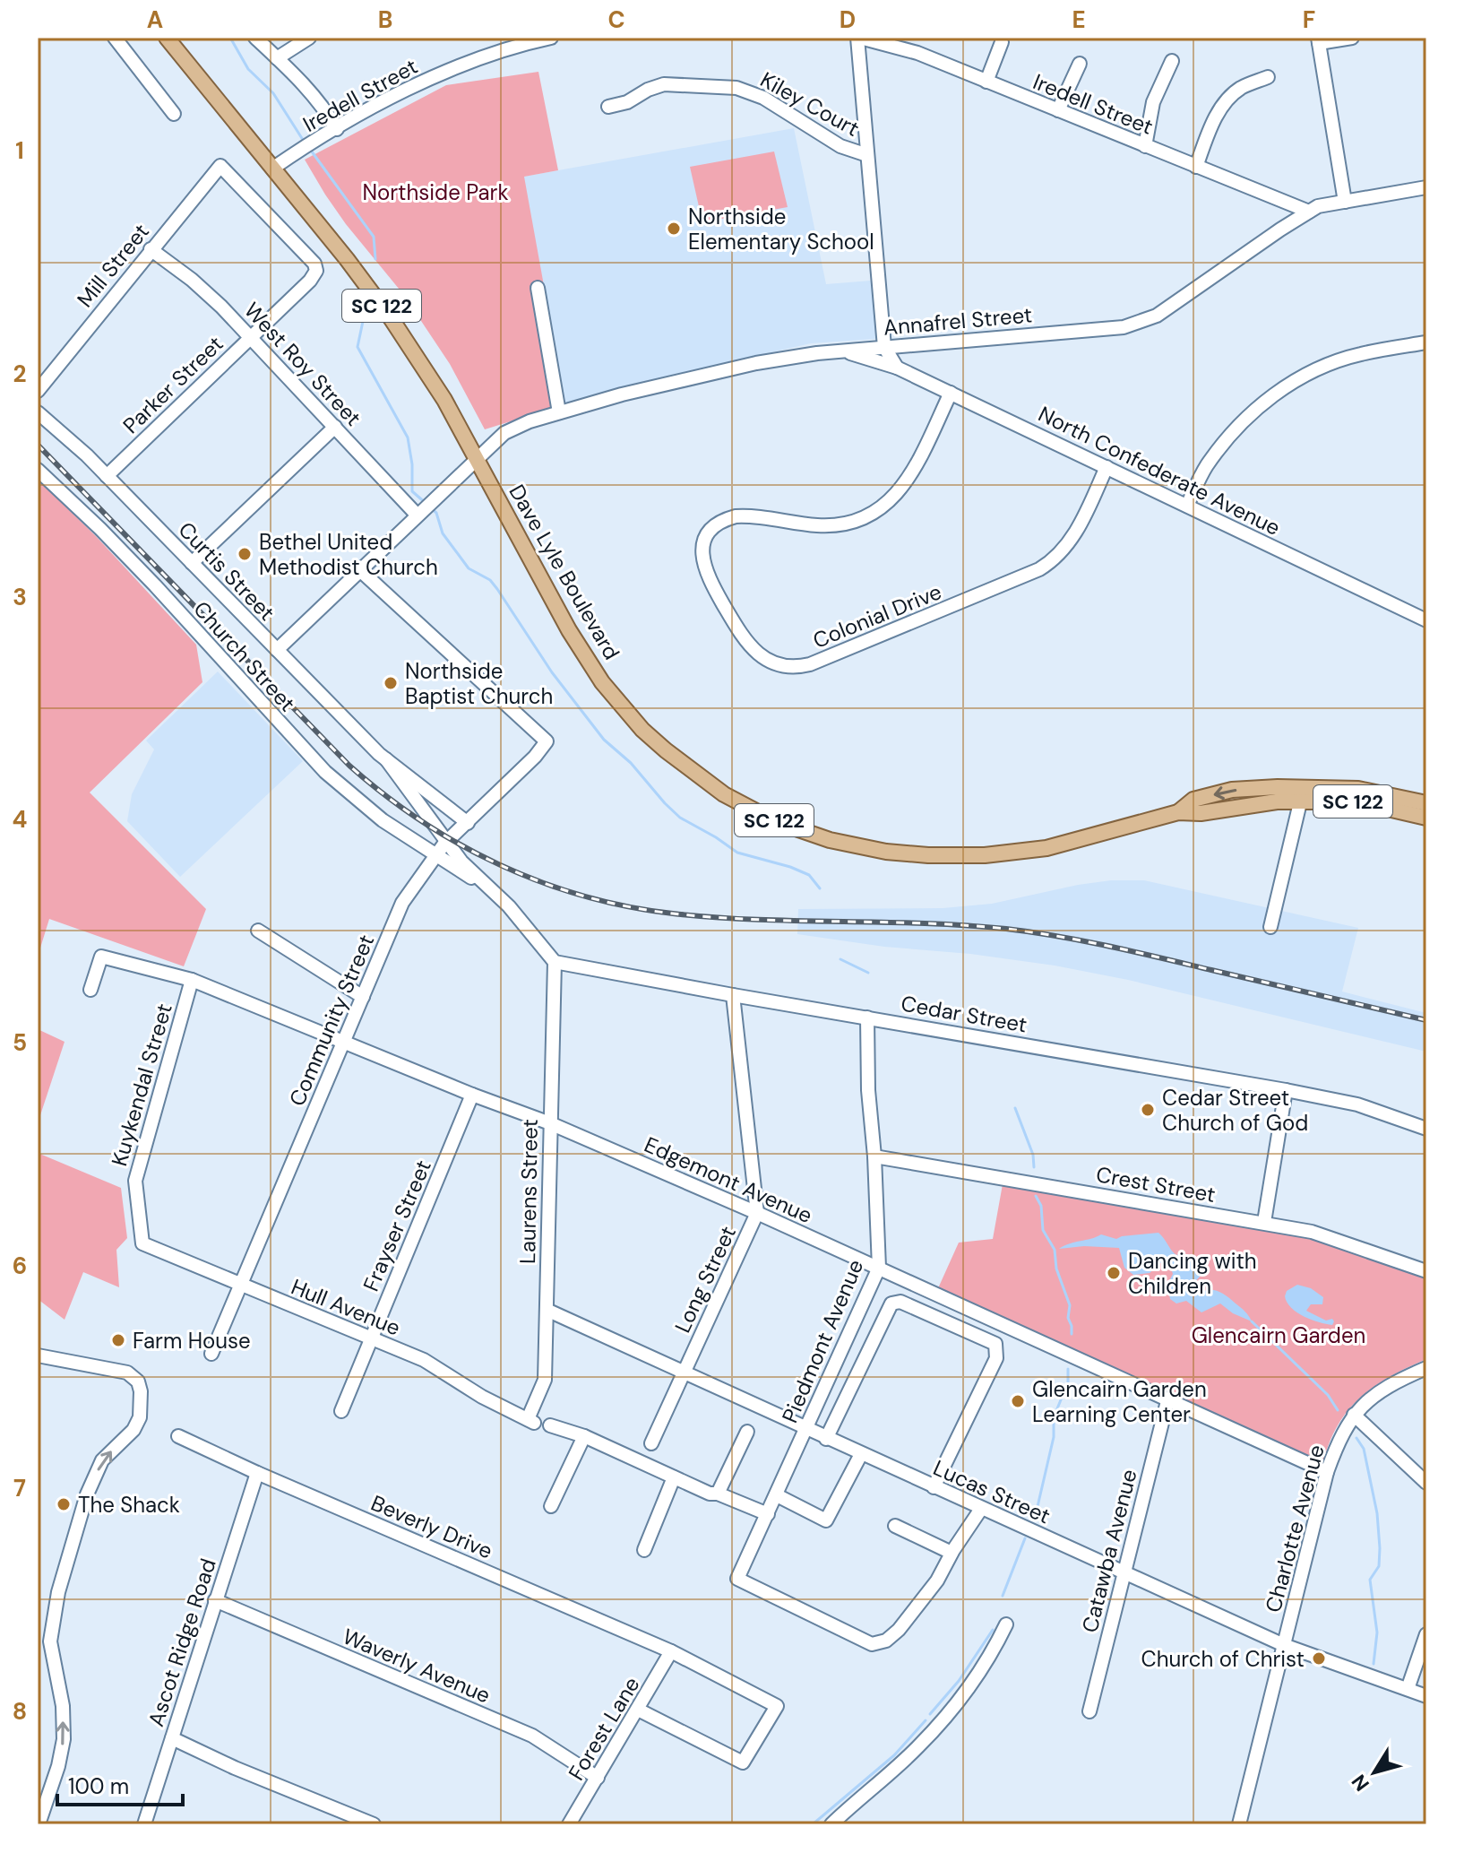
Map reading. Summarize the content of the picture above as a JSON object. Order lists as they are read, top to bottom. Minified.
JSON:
{"streets":{"main road":["SC 122","Dave Lyle Boulevard"],"street":["Iredell Street","Kiley Court","Mill Street","Annafrel Street","West Roy Street","Parker Street","North Confederate Avenue","Curtis Street","Colonial Drive","Church Street","Cedar Street","Community Street","Kuykendal Street","Edgemont Avenue","Crest Street","Laurens Street","Frayser Street","Long Street","Hull Avenue","Piedmont Avenue","Lucas Street","Beverly Drive","Charlotte Avenue","Catawba Avenue","Ascot Ridge Road","Waverly Avenue","Forest Lane"]},"crossings":[["Iredell Street","Annafrel Street"],["Iredell Street","Dave Lyle Boulevard"],["Mill Street","West Roy Street"],["Mill Street","Parker Street"],["Annafrel Street","West Roy Street"],["Annafrel Street","North Confederate Avenue"],["Annafrel Street","Curtis Street"],["Annafrel Street","Dave Lyle Boulevard"],["Annafrel Street","Community Street"],["West Roy Street","Parker Street"],["Parker Street","Curtis Street"],["North Confederate Avenue","Colonial Drive"],["Curtis Street","Church Street"],["Curtis Street","Cedar Street"],["Curtis Street","Community Street"],["Curtis Street","Laurens Street"],["Church Street","Community Street"],["Cedar Street","Laurens Street"],["Cedar Street","Long Street"],["Cedar Street","Piedmont Avenue"],["Community Street","Edgemont Avenue"],["Community Street","Hull Avenue"],["Kuykendal Street","Edgemont Avenue"],["Kuykendal Street","Hull Avenue"],["Edgemont Avenue","Laurens Street"],["Edgemont Avenue","Frayser Street"],["Edgemont Avenue","Long Street"],["Edgemont Avenue","Piedmont Avenue"],["Edgemont Avenue","Charlotte Avenue"],["Edgemont Avenue","Catawba Avenue"],["Crest Street","Piedmont Avenue"],["Laurens Street","Hull Avenue"],["Laurens Street","Lucas Street"],["Frayser Street","Hull Avenue"],["Long Street","Lucas Street"],["Piedmont Avenue","Lucas Street"],["Lucas Street","Charlotte Avenue"],["Lucas Street","Catawba Avenue"],["Beverly Drive","Ascot Ridge Road"],["Beverly Drive","Forest Lane"],["Ascot Ridge Road","Waverly Avenue"],["Waverly Avenue","Forest Lane"]],"parks":["Northside Park","Glencairn Garden"],"places":["Northside Elementary School","Bethel United Methodist Church","Northside Baptist Church","Cedar Street Church of God","Dancing with Children","Farm House","Glencairn Garden Learning Center","The Shack","Church of Christ"],"scale_bar":"100 m","north":"bottom left","grid":{"columns":["A","B","C","D","E","F"],"rows":["1","2","3","4","5","6","7","8"]}}
